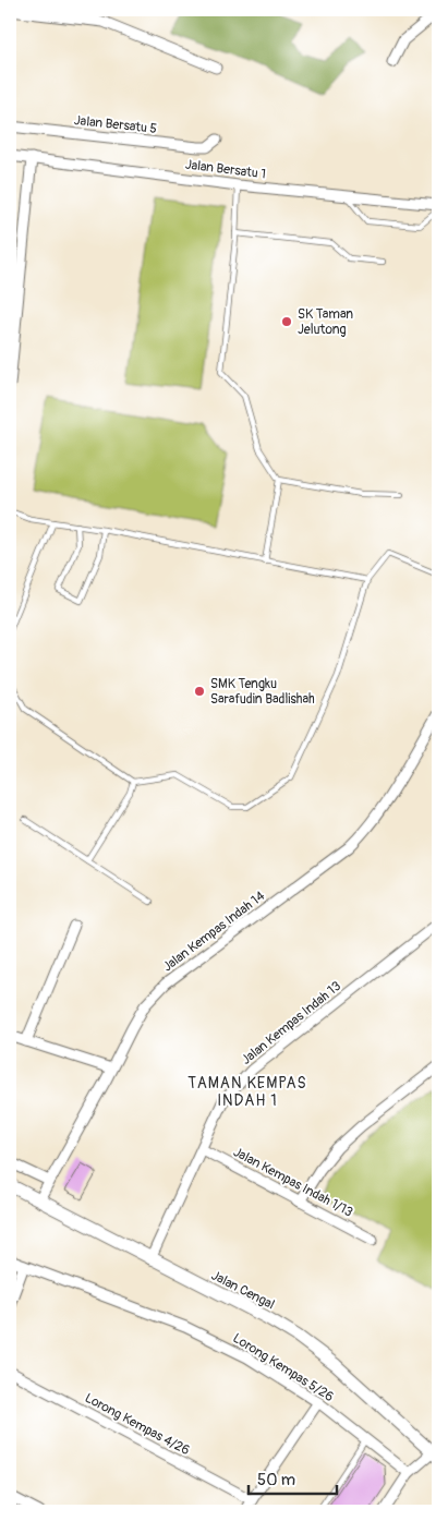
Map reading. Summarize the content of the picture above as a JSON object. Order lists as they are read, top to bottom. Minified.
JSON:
{"streets":{"street":["Jalan Bersatu 5","Jalan Bersatu 1","Jalan Kempas Indah 14","Jalan Kempas Indah 13","Jalan Kempas Indah 1/13","Jalan Cengal","Lorong Kempas 5/26","Lorong Kempas 4/26"]},"crossings":[["Jalan Kempas Indah 14","Jalan Cengal"],["Jalan Kempas Indah 13","Jalan Kempas Indah 1/13"],["Jalan Kempas Indah 13","Jalan Cengal"]],"districts":["TAMAN KEMPAS INDAH 1"],"places":["SK Taman Jelutong","SMK Tengku Sarafudin Badlishah"],"scale_bar":"50 m"}
